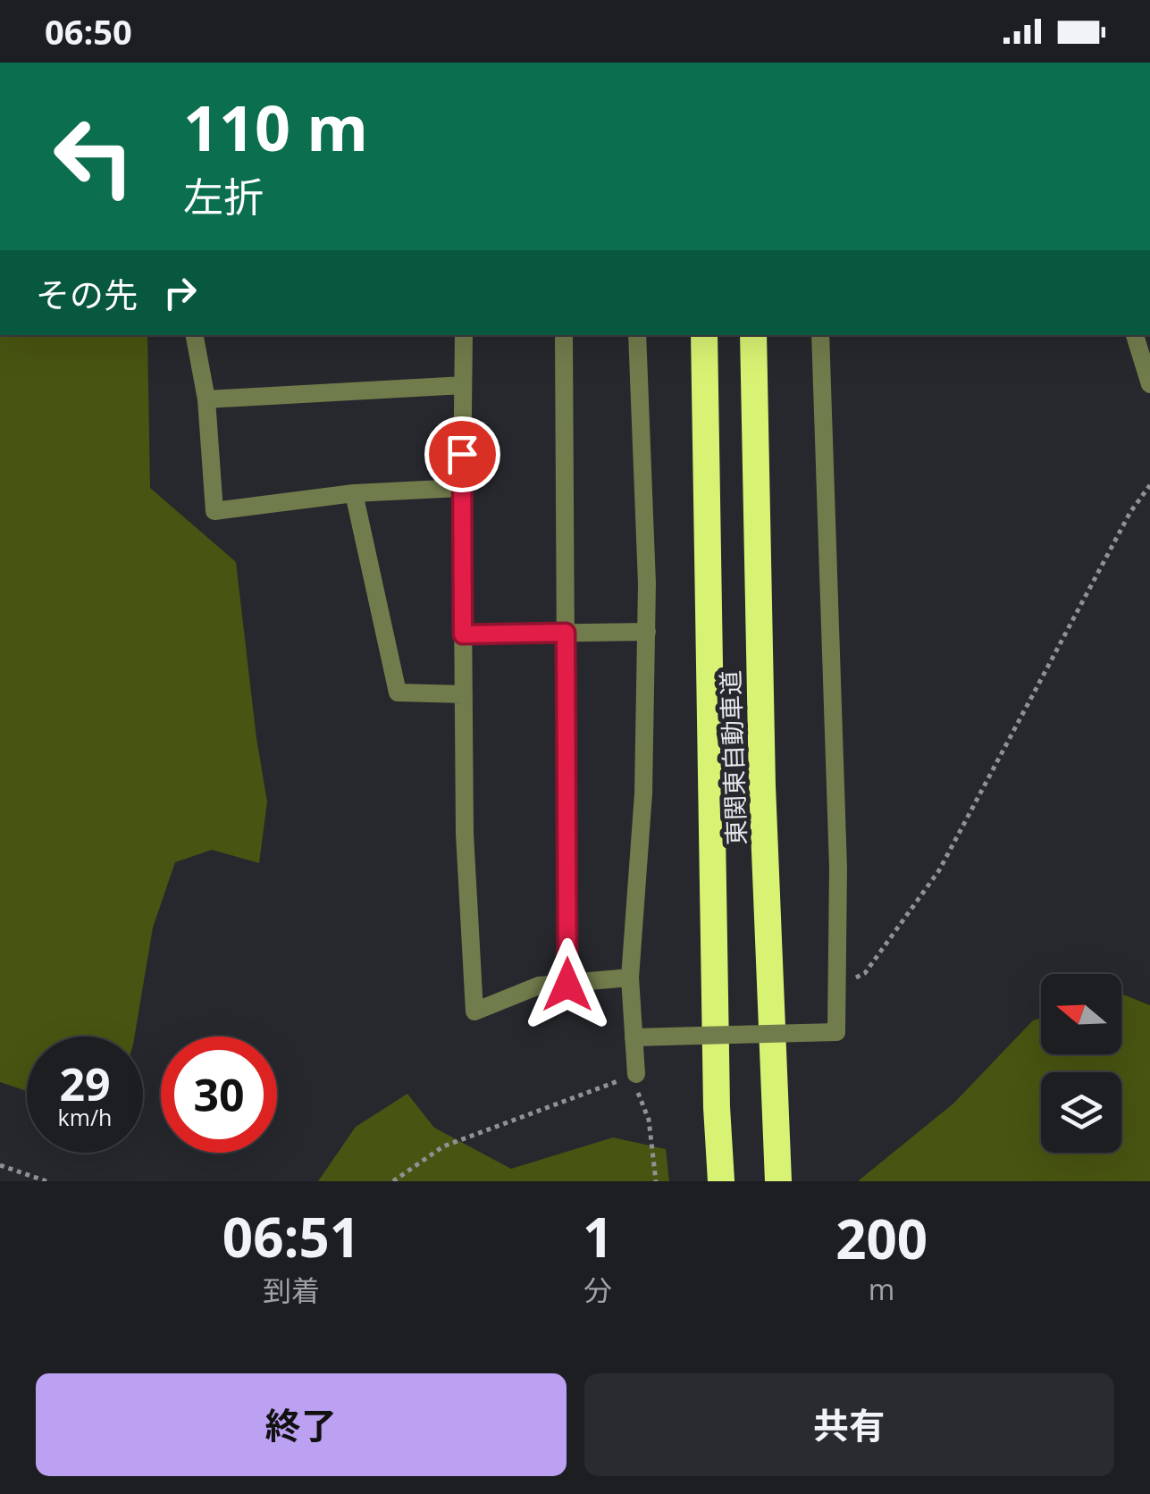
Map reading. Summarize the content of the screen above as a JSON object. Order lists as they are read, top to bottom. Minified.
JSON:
{"streets":{"highway":["東関東自動車道"]},"north":"left","page":{"status":"06:50","turn":["110 m","左折"],"then":"その先","speed":"29 km/h","limit":"30","eta":["06:51","到着","1","分","200","m"],"buttons":["終了","共有"]}}
